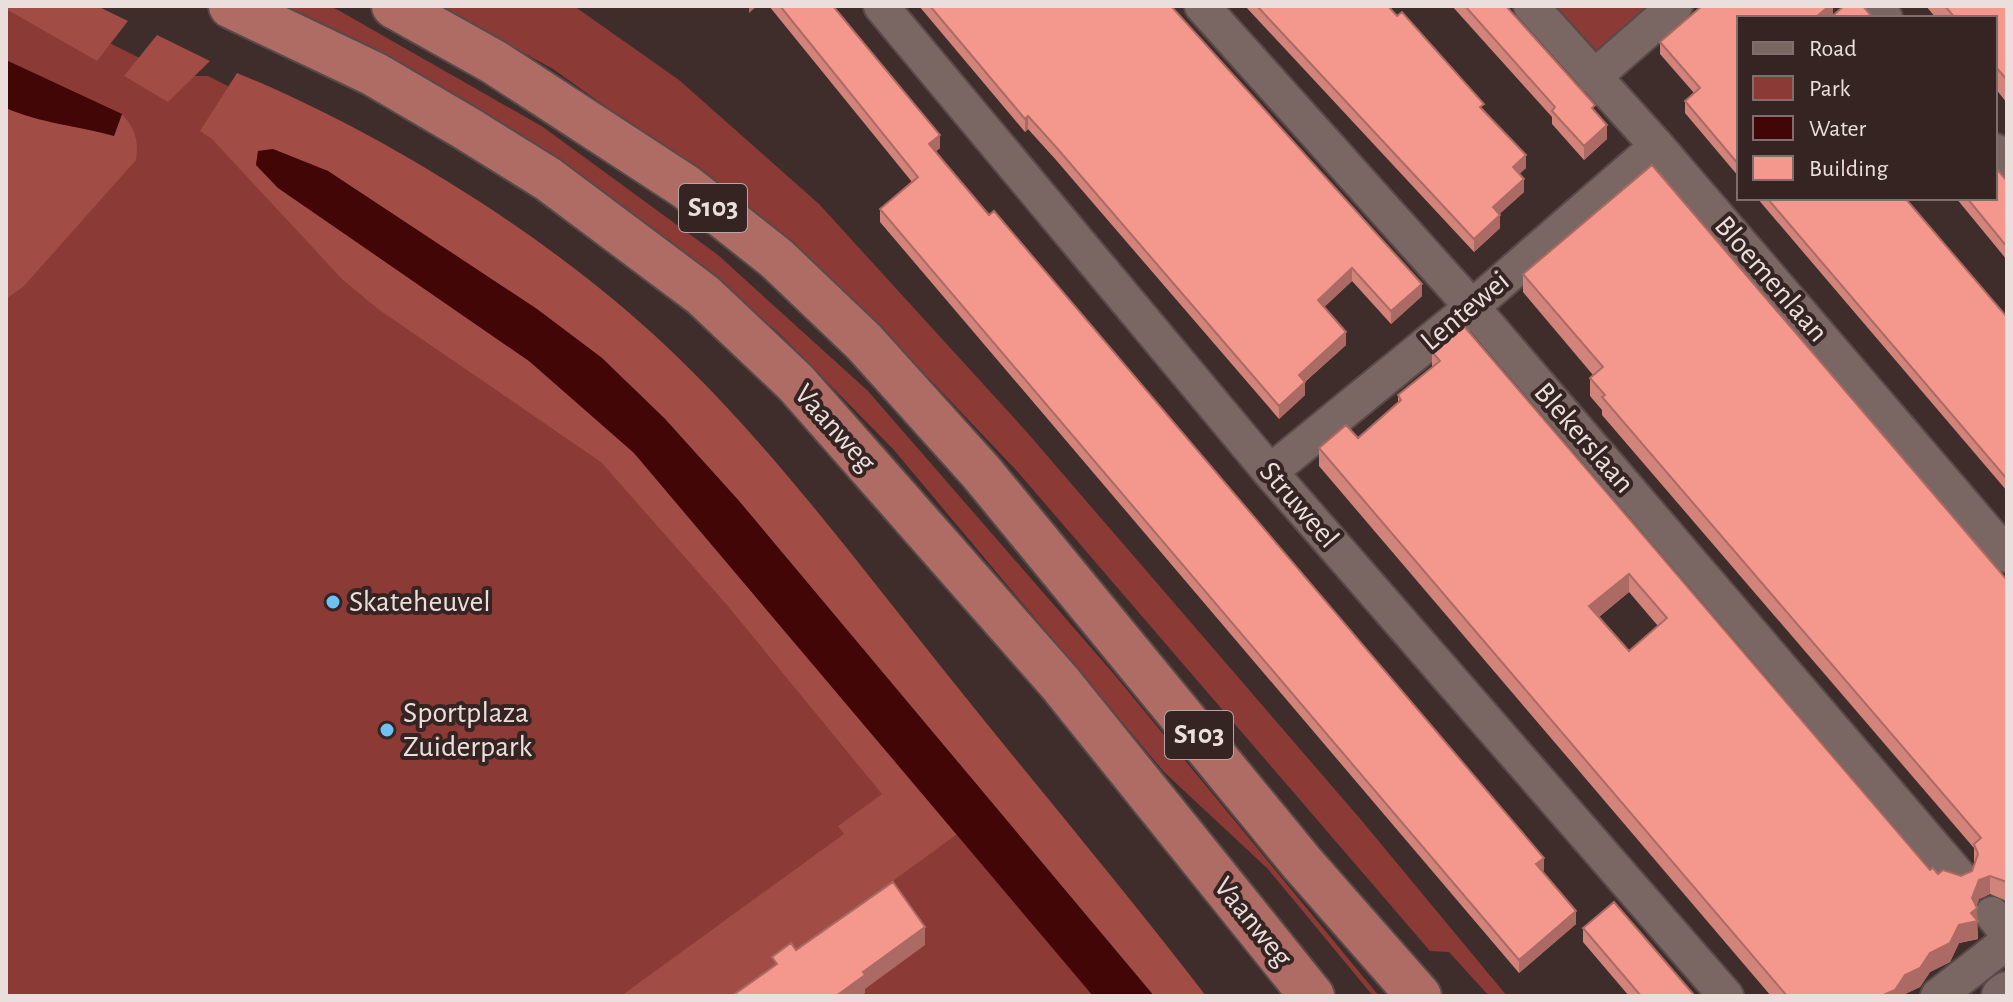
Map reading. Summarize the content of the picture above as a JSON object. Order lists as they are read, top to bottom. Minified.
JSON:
{"streets":{"highway":["S103","Vaanweg"],"street":["Bloemenlaan","Lentewei","Blekerslaan","Struweel"]},"crossings":[["Bloemenlaan","Lentewei"],["Lentewei","Blekerslaan"],["Lentewei","Struweel"]],"places":["Skateheuvel","Sportplaza Zuiderpark"],"legend":["Road","Park","Water","Building"]}
